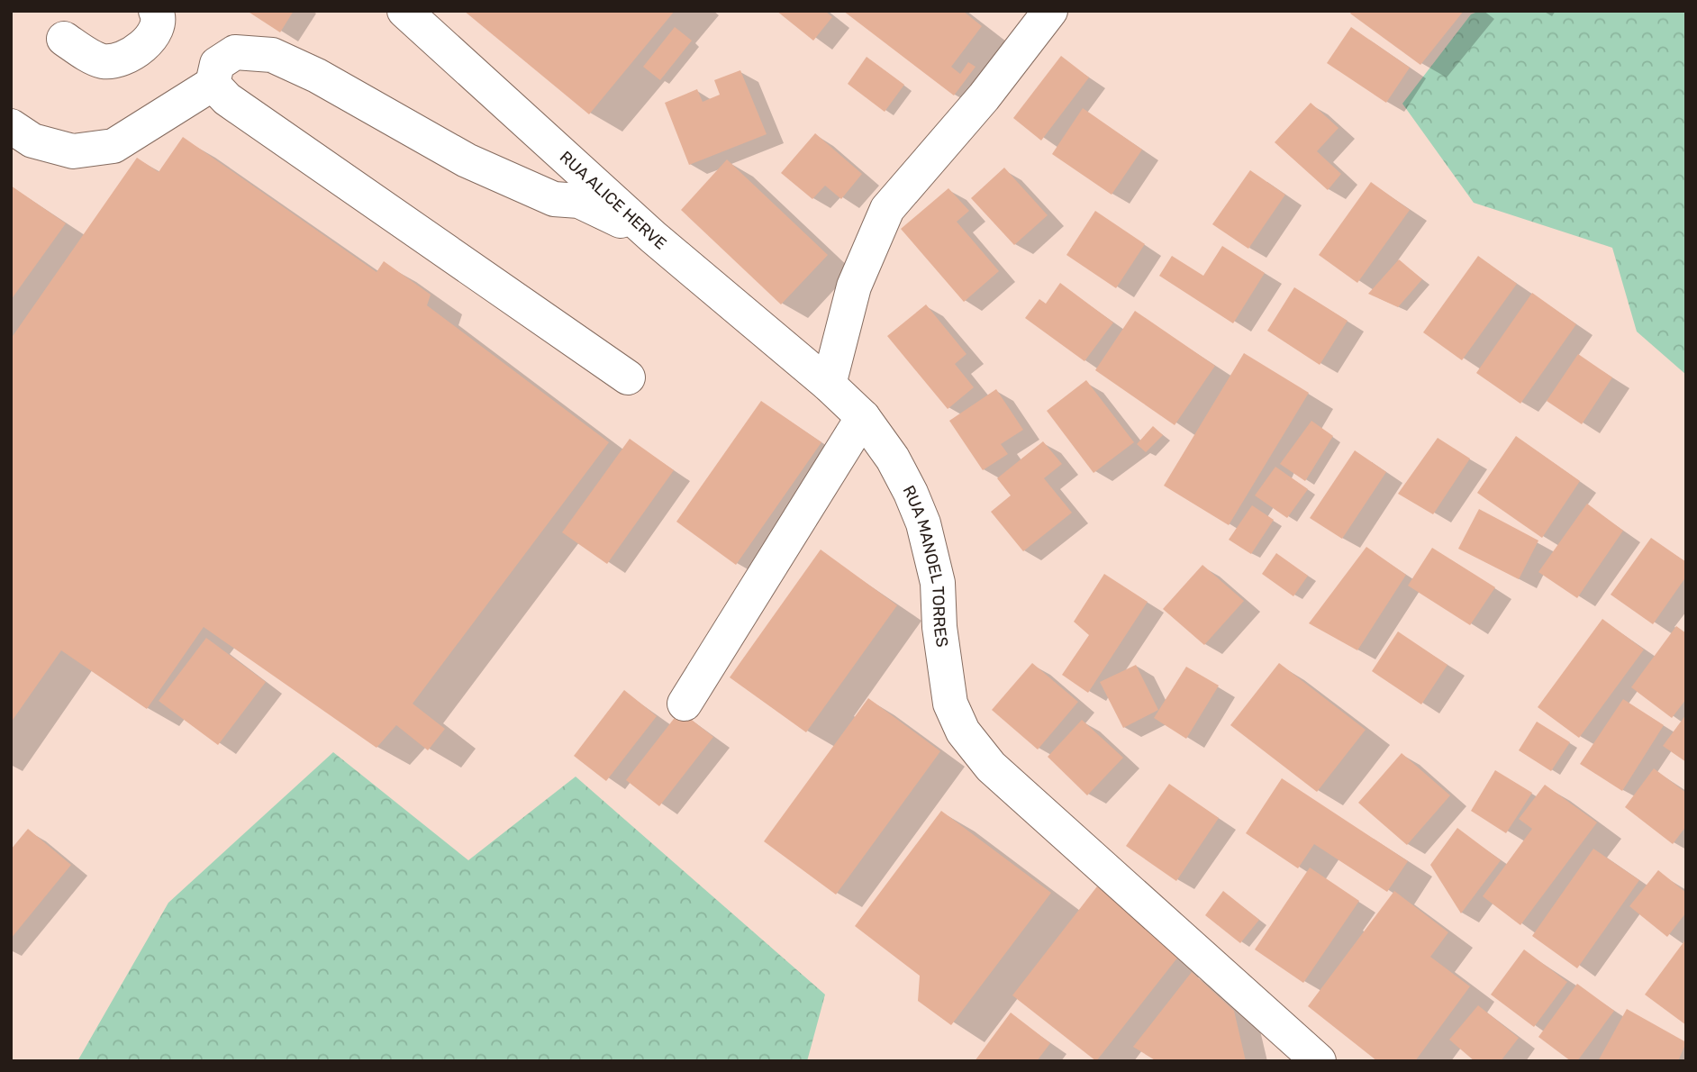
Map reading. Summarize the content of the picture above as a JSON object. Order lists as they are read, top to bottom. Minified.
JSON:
{"streets":{"street":["RUA ALICE HERVE","RUA MANOEL TORRES"]},"crossings":[["RUA ALICE HERVE","RUA MANOEL TORRES"]]}
